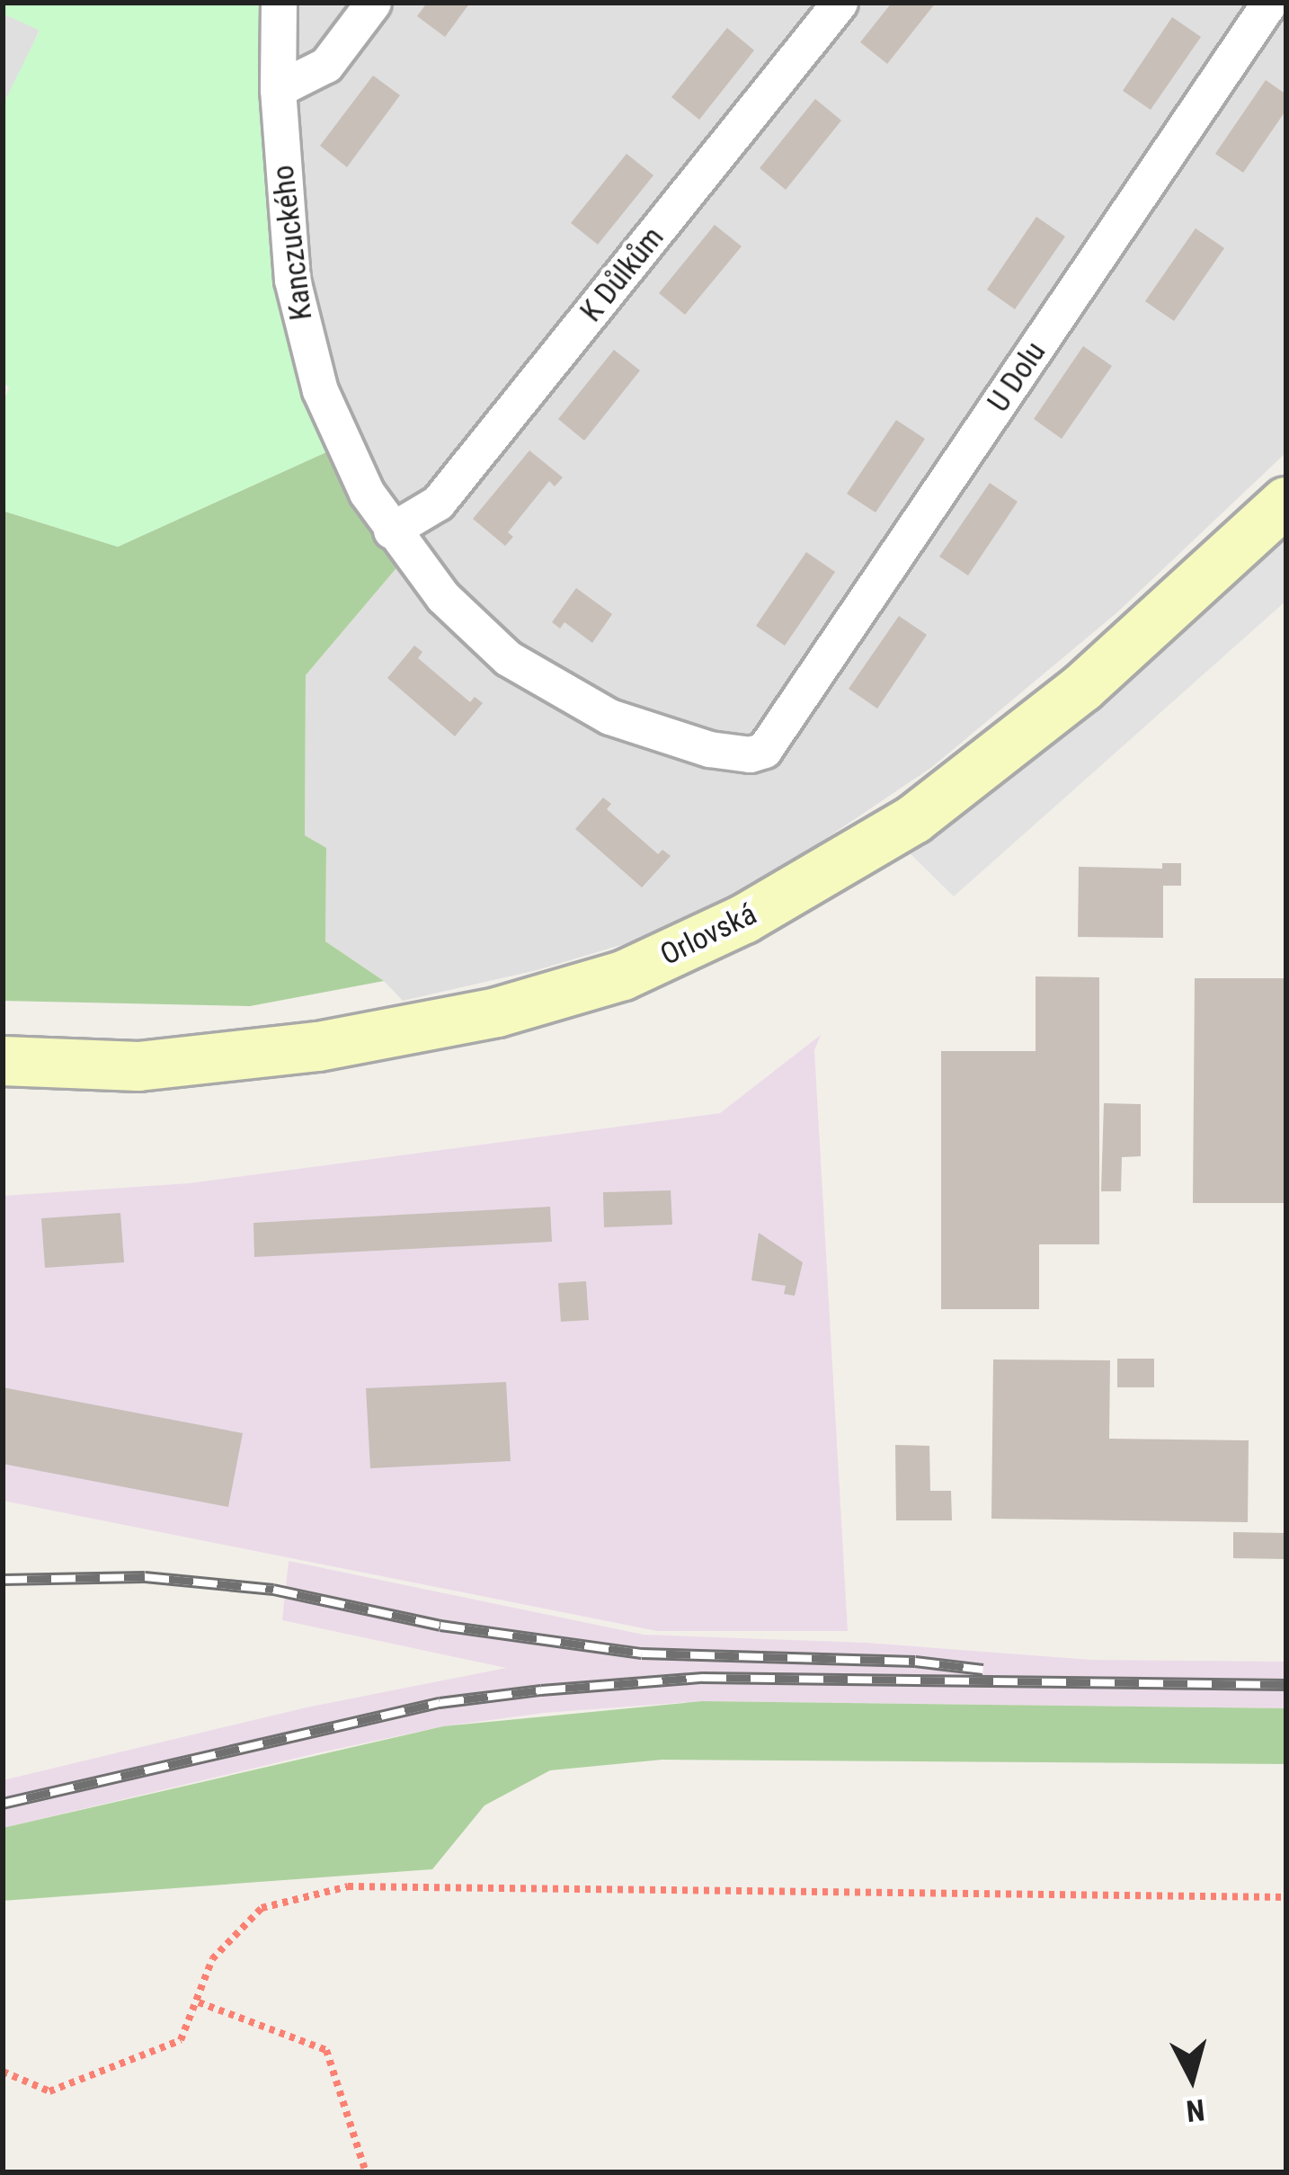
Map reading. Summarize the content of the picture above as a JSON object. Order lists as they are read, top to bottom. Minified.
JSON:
{"streets":{"main road":["Orlovská"],"street":["Kanczuckého","K Důlkům","U Dolu"]},"crossings":[["Kanczuckého","K Důlkům"],["Kanczuckého","U Dolu"]],"north":"bottom"}
